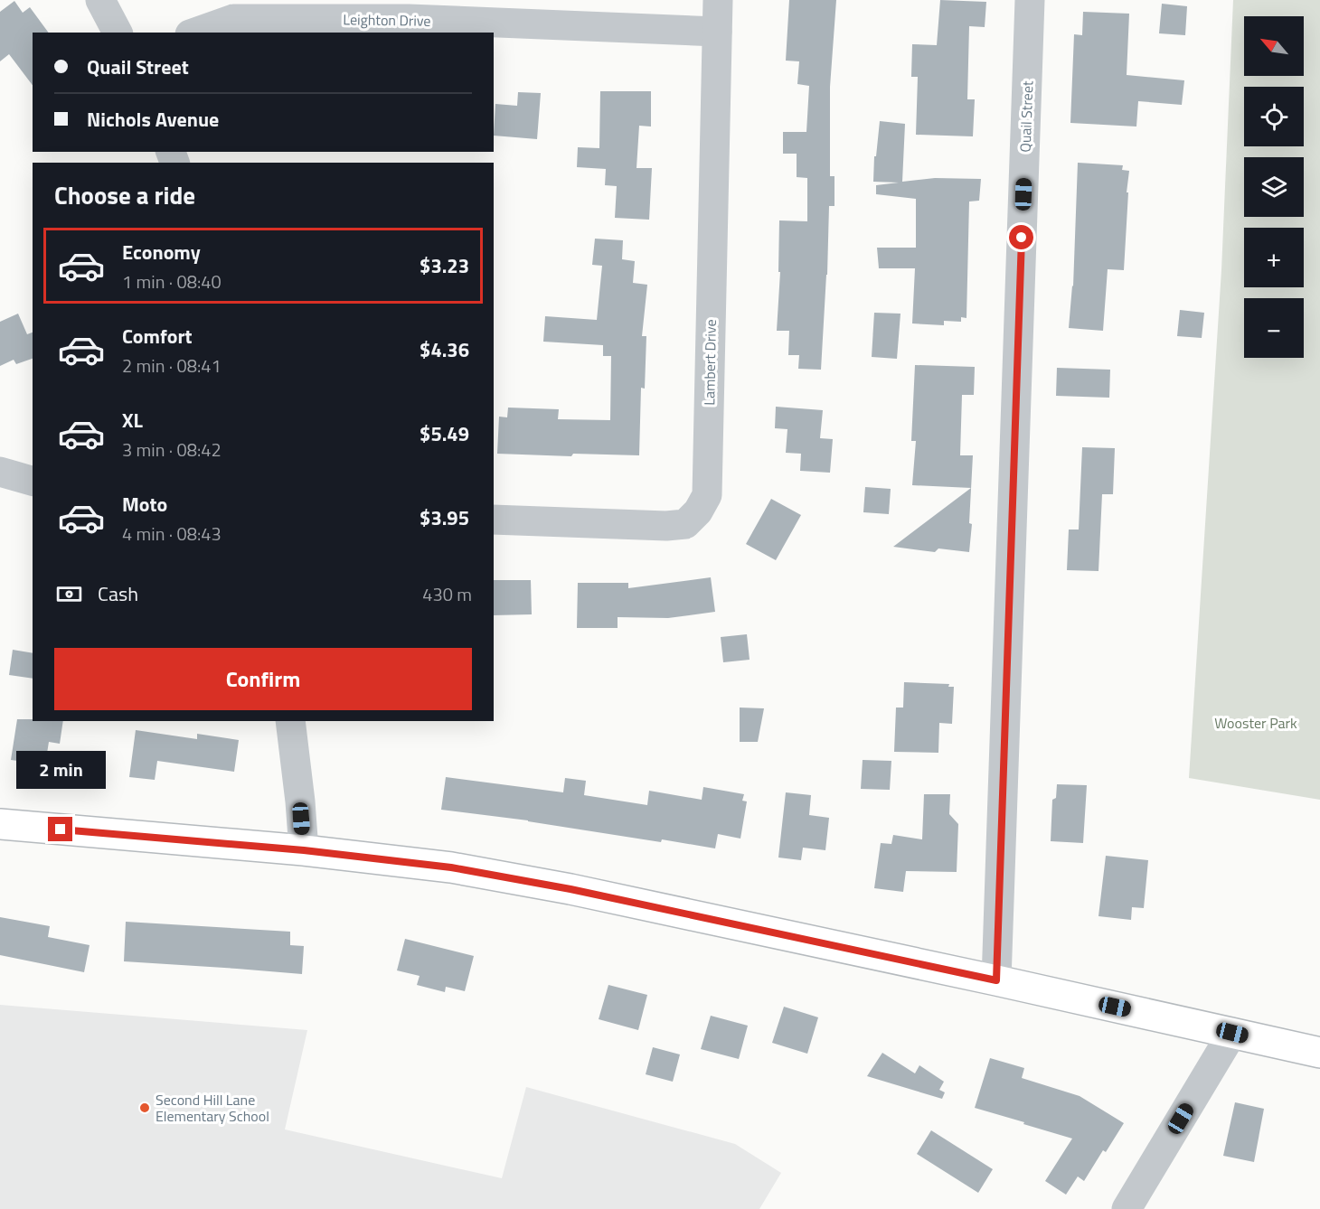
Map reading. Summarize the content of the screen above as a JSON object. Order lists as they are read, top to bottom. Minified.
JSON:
{"streets":{"street":["Leighton Drive","Quail Street","Lambert Drive"]},"crossings":[["Leighton Drive","Lambert Drive"]],"parks":["Wooster Park"],"places":["Second Hill Lane Elementary School"],"north":"top left","page":{"map_buttons":["+","−"],"banner":["Quail Street","Nichols Avenue"],"heading":"Choose a ride","list":[{"name":"Economy","note":"1 min · 08:40","value":"$3.23"},{"name":"Comfort","note":"2 min · 08:41","value":"$4.36"},{"name":"XL","note":"3 min · 08:42","value":"$5.49"},{"name":"Moto","note":"4 min · 08:43","value":"$3.95"}],"pay":["Cash","430 m"],"buttons":"Confirm","bubble":"2 min"}}
